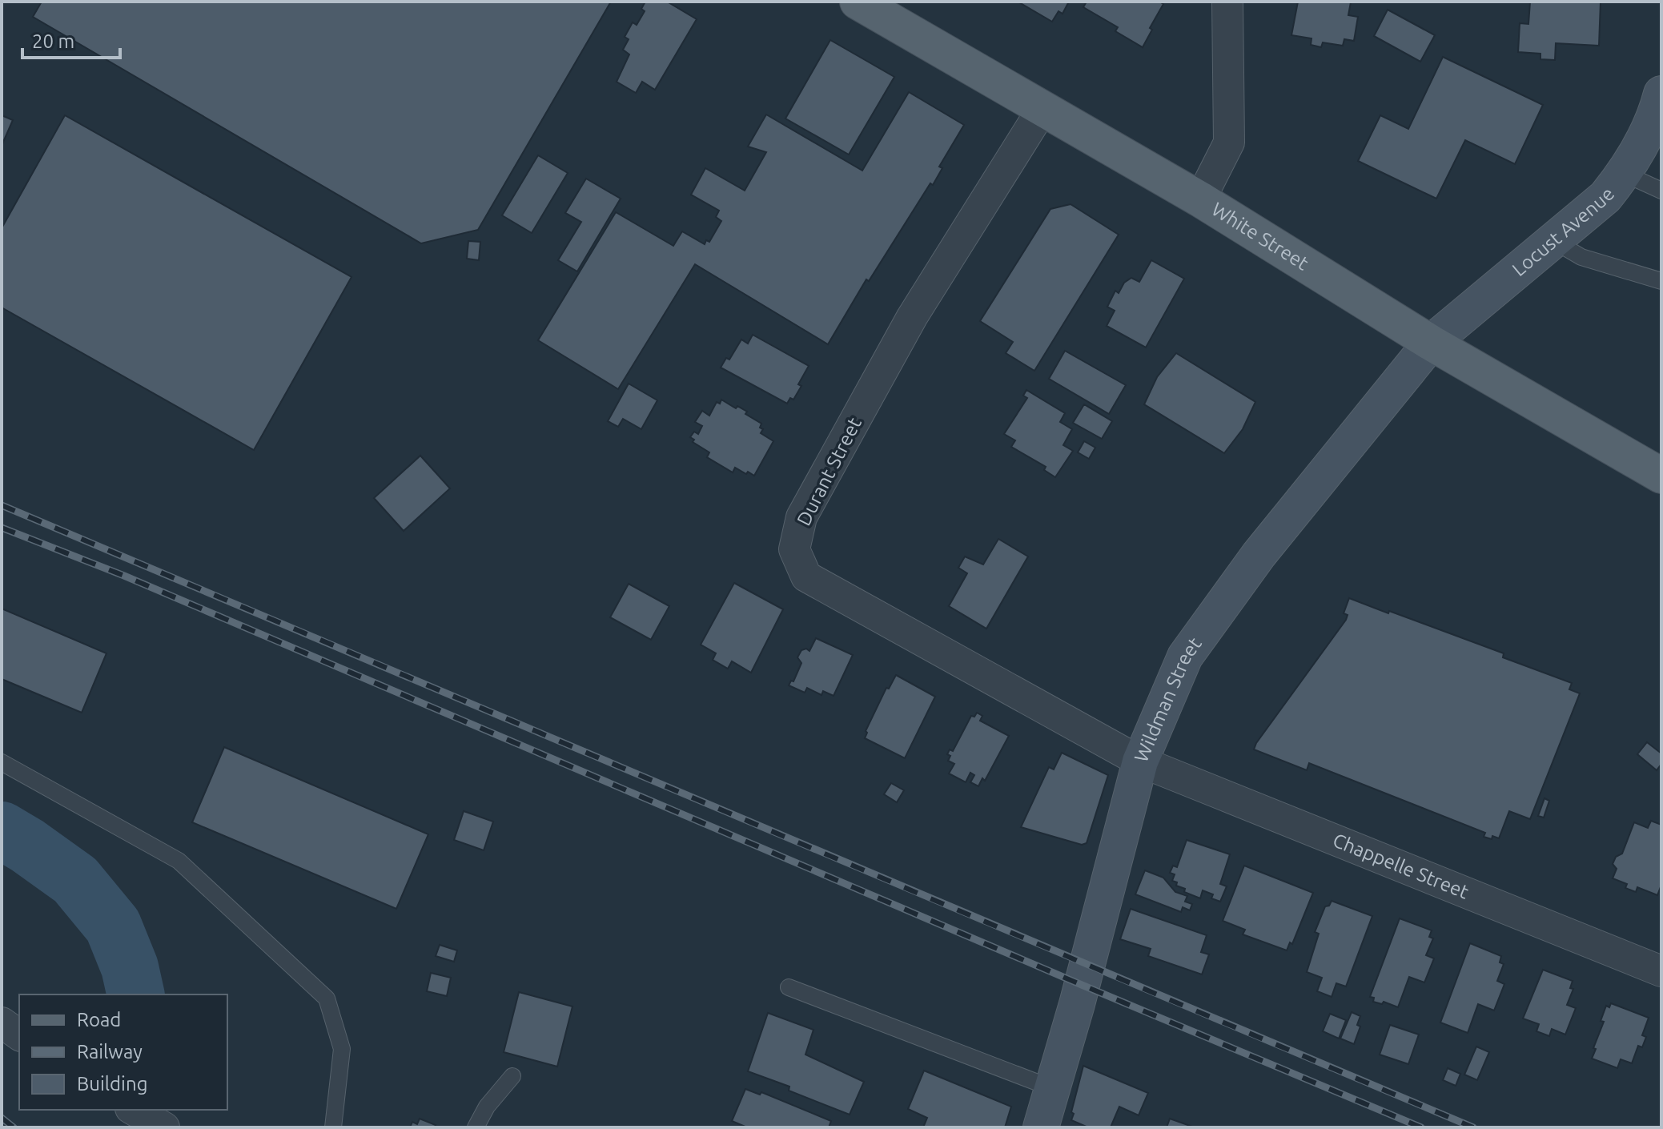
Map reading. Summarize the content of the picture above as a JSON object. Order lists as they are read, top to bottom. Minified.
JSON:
{"streets":{"main road":["White Street"],"street":["Locust Avenue","Durant Street","Wildman Street","Chappelle Street"]},"crossings":[["Locust Avenue","White Street"],["Locust Avenue","Wildman Street"],["White Street","Durant Street"],["White Street","Wildman Street"],["Durant Street","Wildman Street"],["Durant Street","Chappelle Street"],["Wildman Street","Chappelle Street"]],"legend":["Road","Railway","Building"],"scale_bar":"20 m"}
